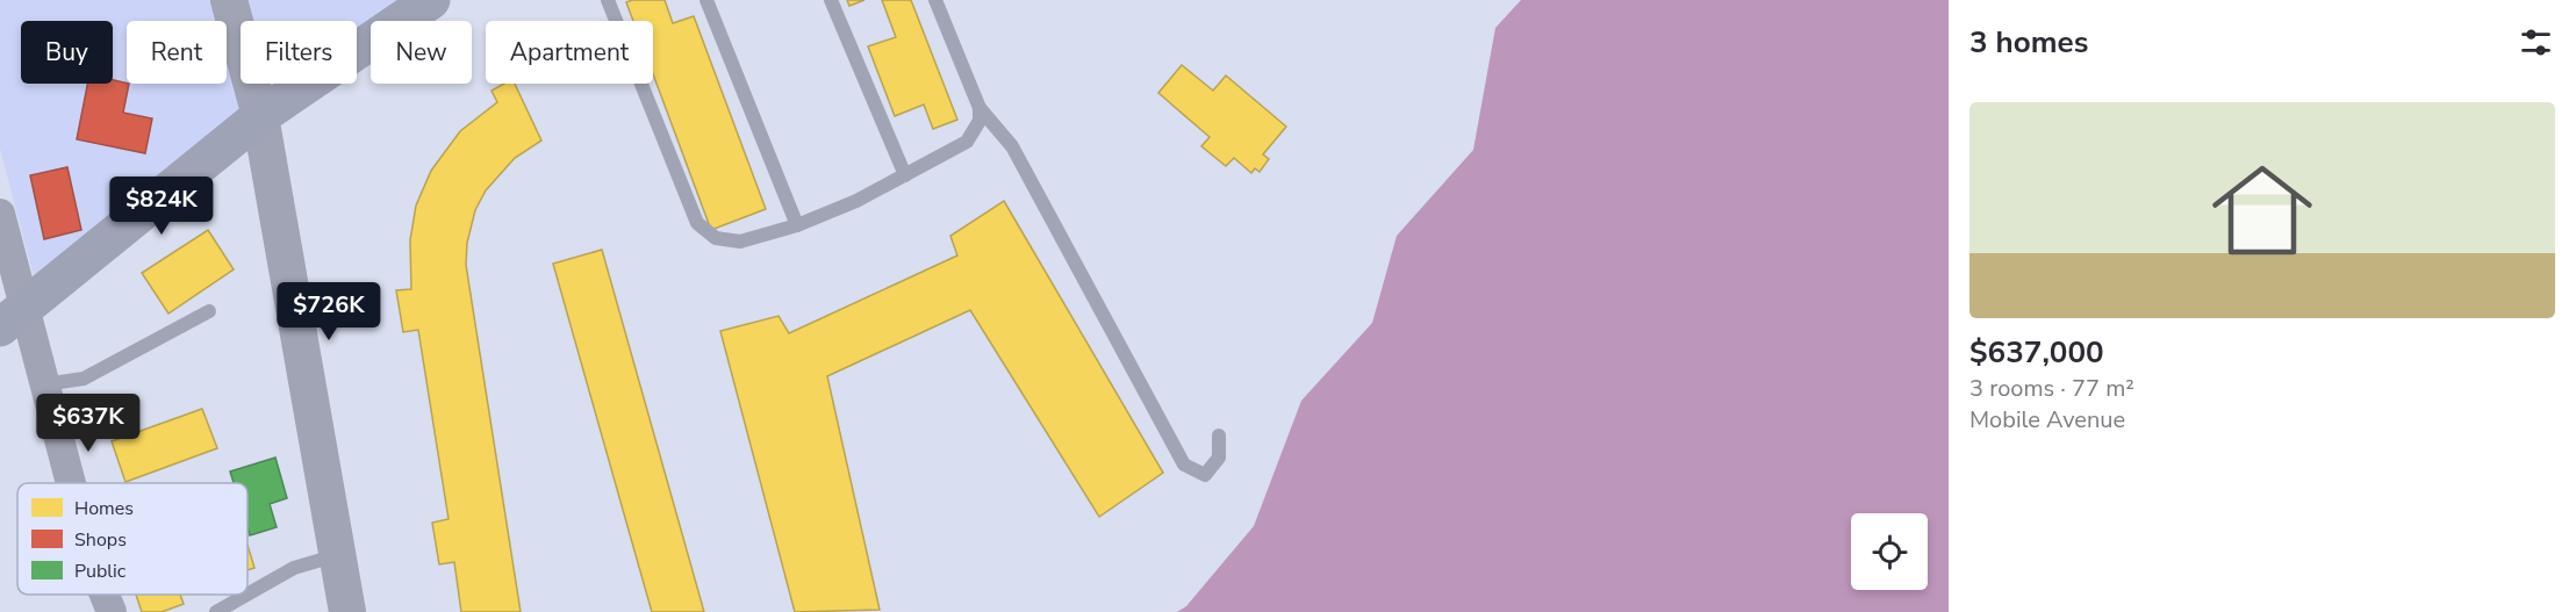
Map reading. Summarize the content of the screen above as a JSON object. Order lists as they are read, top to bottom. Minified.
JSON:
{"legend":["Homes","Shops","Public"],"page":{"heading":"3 homes","chip":["Buy","Rent","Filters","New","Apartment"],"list":[{"name":"$637,000","note":"3 rooms · 77 m² · Mobile Avenue"}],"price":["$824K","$726K","$637K"]}}
